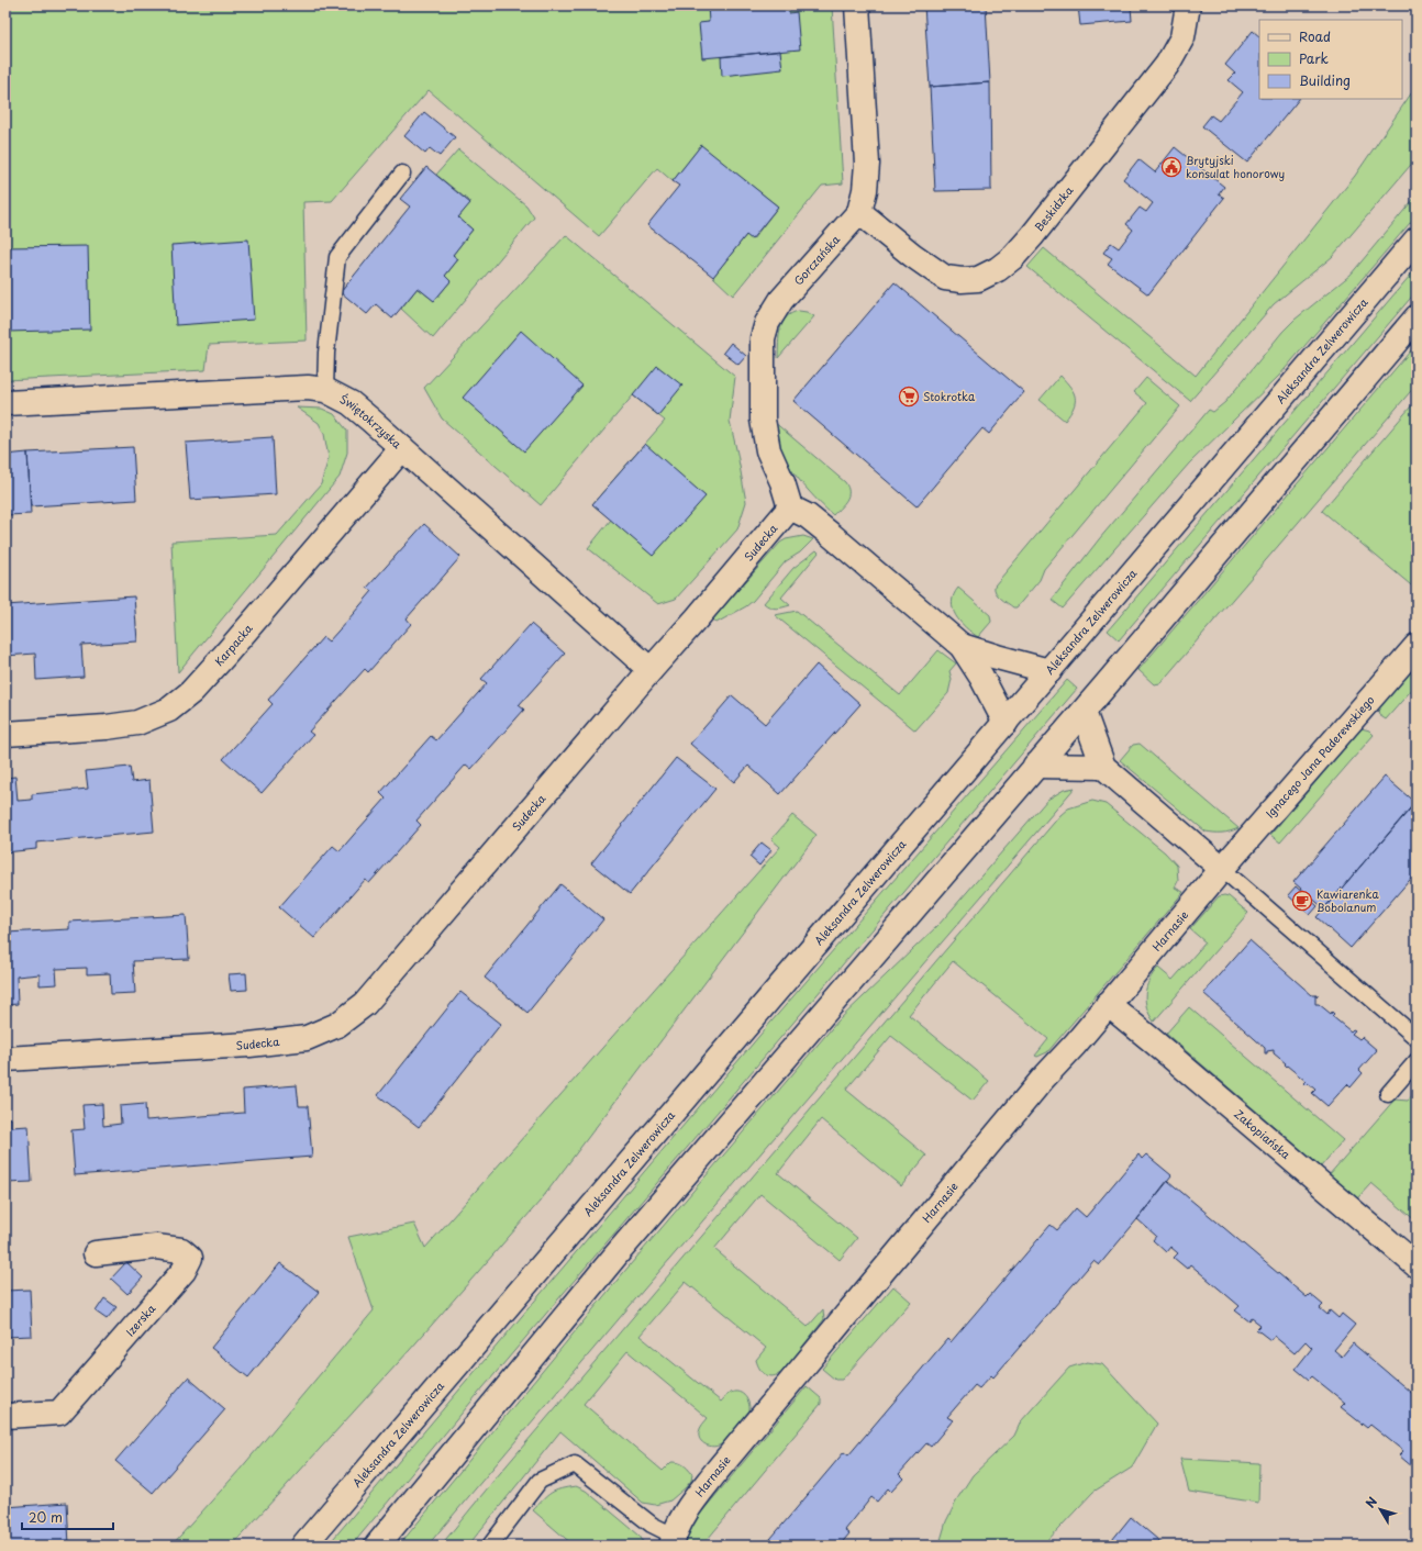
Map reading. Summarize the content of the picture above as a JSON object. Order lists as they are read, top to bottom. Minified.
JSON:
{"streets":{"street":["Beskidzka","Gorczańska","Aleksandra Zelwerowicza","Świętokrzyska","Sudecka","Karpacka","Ignacego Jana Paderewskiego","Harnasie","Zakopiańska","Izerska"]},"crossings":[["Beskidzka","Gorczańska"],["Gorczańska","Sudecka"],["Świętokrzyska","Sudecka"],["Świętokrzyska","Karpacka"],["Ignacego Jana Paderewskiego","Harnasie"],["Harnasie","Zakopiańska"]],"places":{"public building":["Brytyjski konsulat honorowy"],"supermarket":["Stokrotka"],"cafe":["Kawiarenka Bobolanum"]},"legend":["Road","Park","Building"],"scale_bar":"20 m","north":"top left"}
